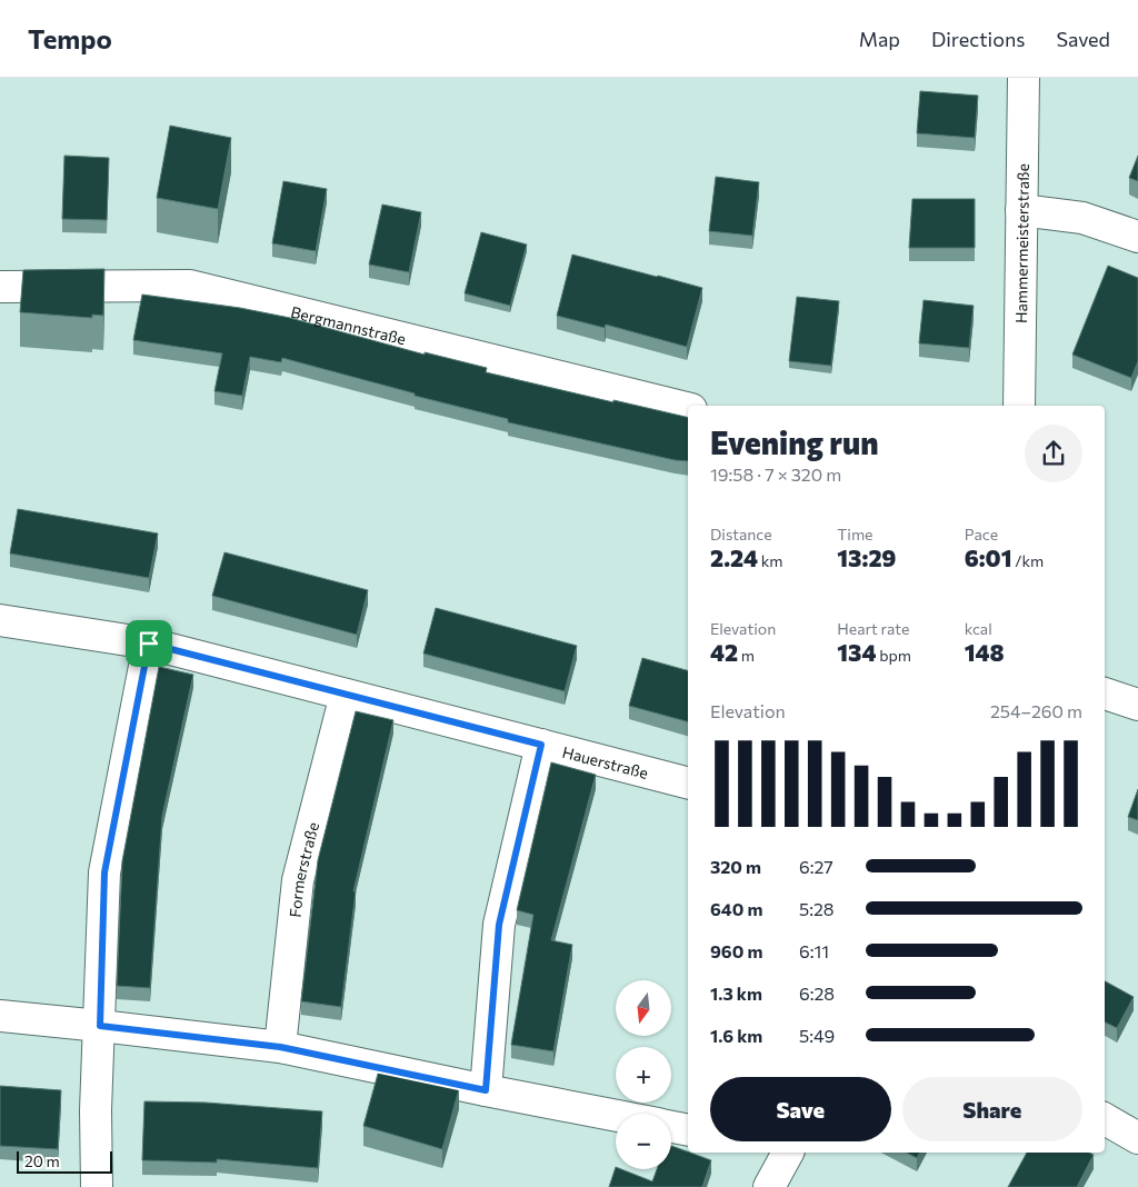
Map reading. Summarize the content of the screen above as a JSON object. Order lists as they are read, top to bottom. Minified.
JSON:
{"streets":{"street":["Hammermeisterstraße","Bergmannstraße","Hauerstraße","Formerstraße"]},"crossings":[["Hauerstraße","Formerstraße"]],"scale_bar":"20 m","north":"bottom","page":{"header":"Tempo","nav":["Map","Directions","Saved"],"heading":["Evening run","19:58 · 7 × 320 m"],"stats":[["Distance","2.24 km"],["Time","13:29"],["Pace","6:01 /km"],["Elevation","42 m"],["Heart rate","134 bpm"],["kcal","148"]],"chart":["Elevation","254–260 m"],"list":[{"name":"320 m","note":"6:27"},{"name":"640 m","note":"5:28"},{"name":"960 m","note":"6:11"},{"name":"1.3 km","note":"6:28"},{"name":"1.6 km","note":"5:49"}],"map_buttons":["+","−"],"buttons":["Save","Share"],"scale":"20 m"}}
